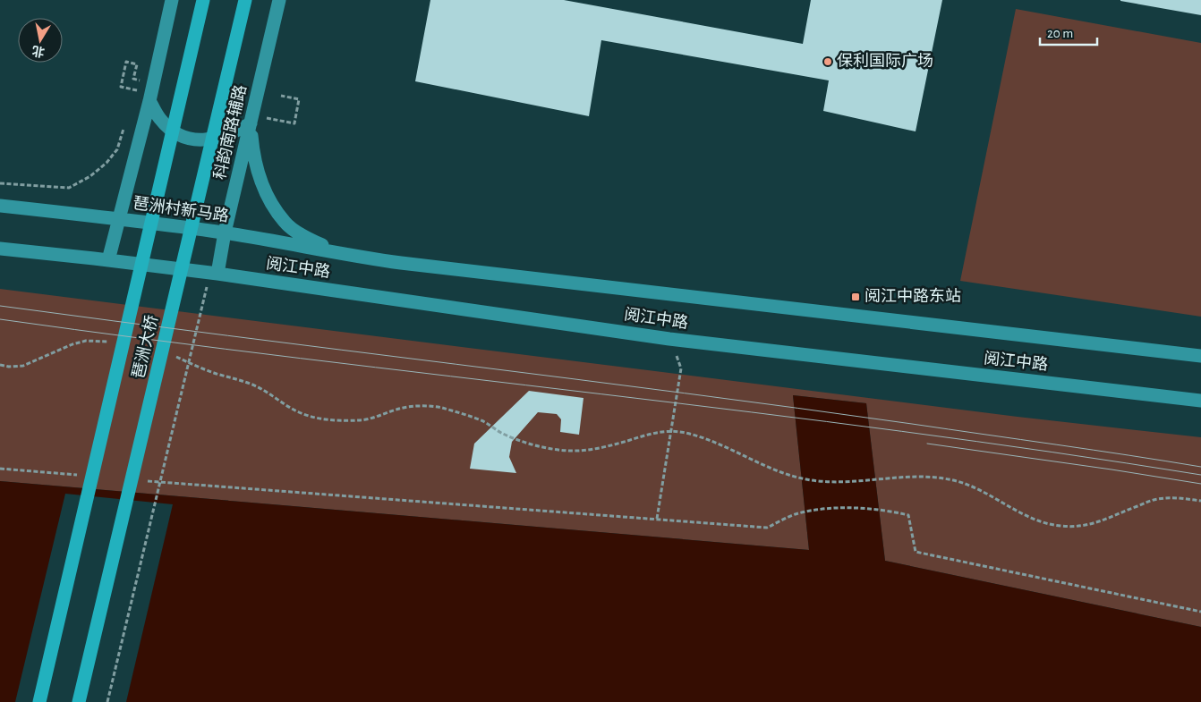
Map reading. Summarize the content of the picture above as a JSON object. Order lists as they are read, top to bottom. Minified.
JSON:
{"streets":{"highway":["琶洲大桥"],"main road":["科韵南路辅路","琶洲村新马路","阅江中路"]},"crossings":[["科韵南路辅路","琶洲村新马路"],["科韵南路辅路","阅江中路"],["琶洲村新马路","阅江中路"]],"places":{"other":["保利国际广场"],"transit":["阅江中路东站"]},"scale_bar":"20 m","north":"bottom"}
